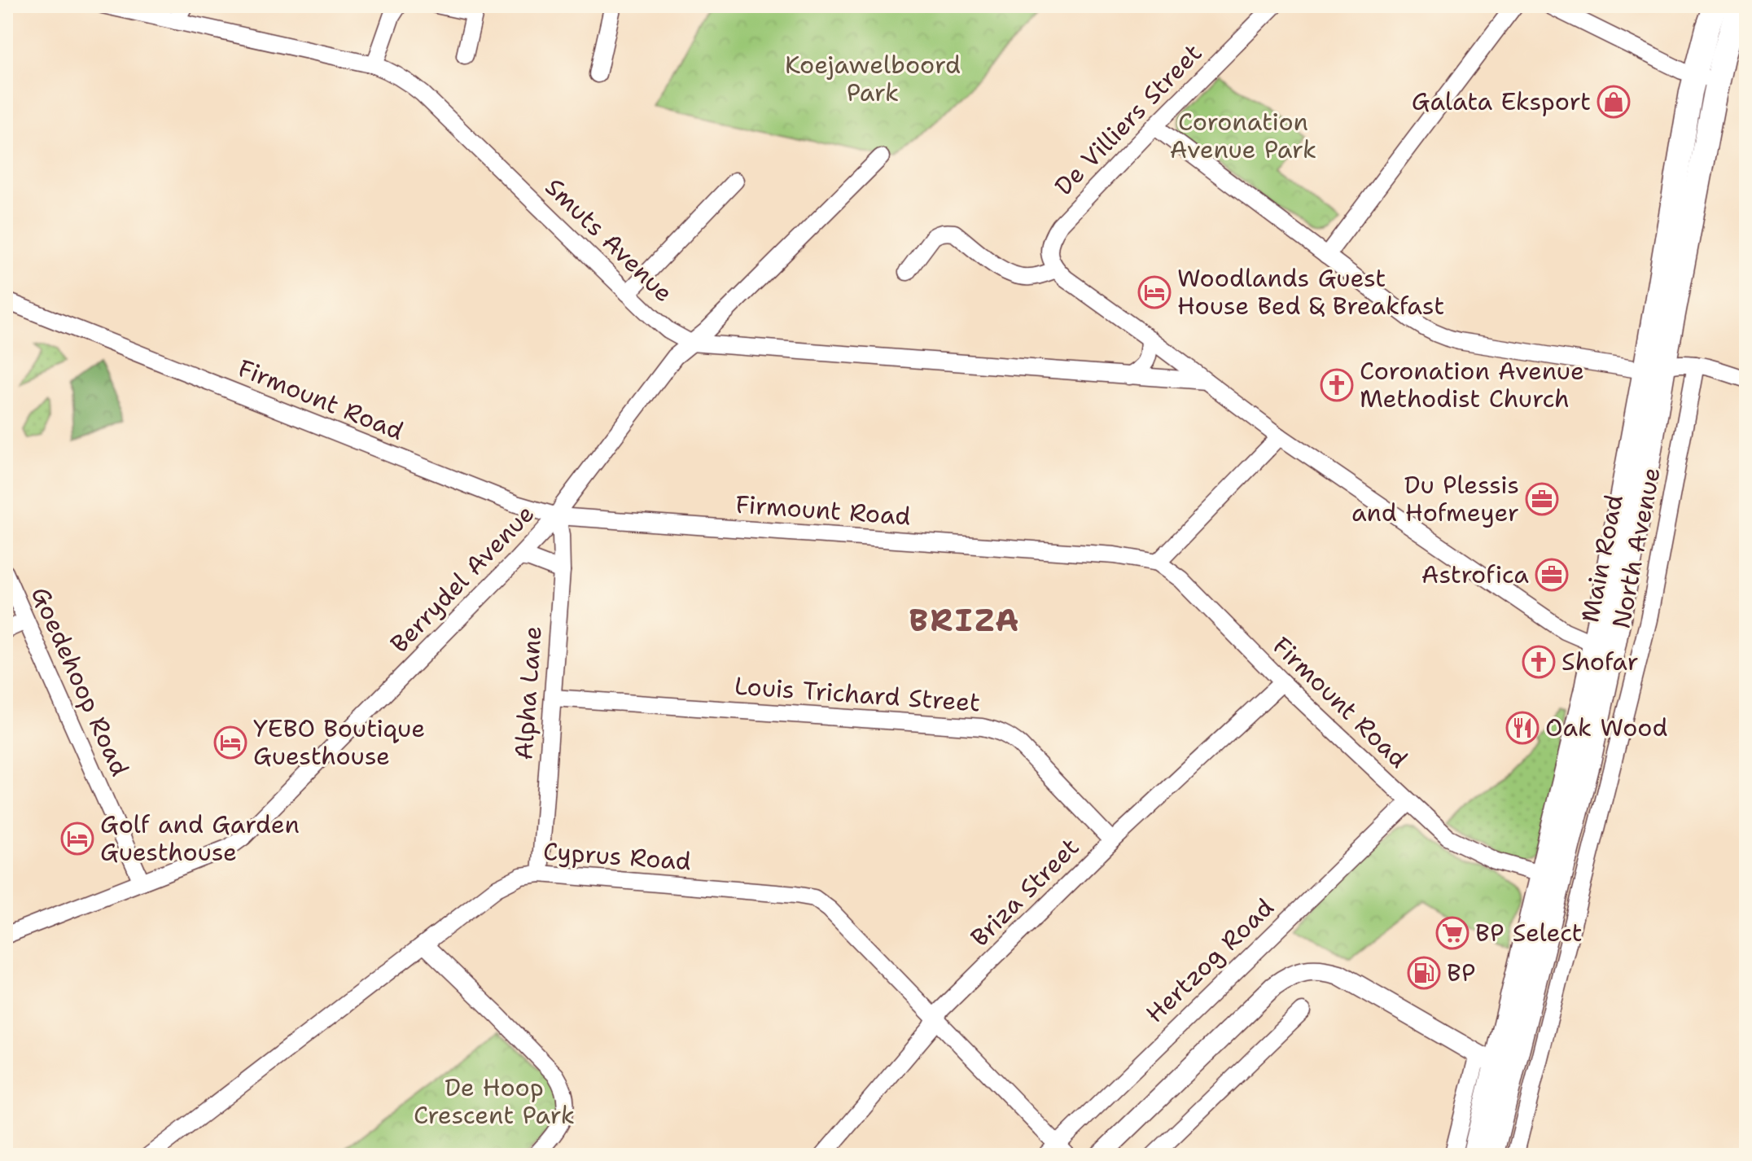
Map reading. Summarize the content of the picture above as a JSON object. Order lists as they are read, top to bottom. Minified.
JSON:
{"streets":{"main road":["Main Road"],"street":["De Villiers Street","Smuts Avenue","Firmount Road","North Avenue","Berrydel Avenue","Goedehoop Road","Alpha Lane","Louis Trichard Street","Cyprus Road","Briza Street","Hertzog Road"]},"crossings":[["Smuts Avenue","Berrydel Avenue"],["Firmount Road","Main Road"],["Firmount Road","Berrydel Avenue"],["Firmount Road","Alpha Lane"],["Firmount Road","Briza Street"],["Firmount Road","Hertzog Road"],["Berrydel Avenue","Goedehoop Road"],["Berrydel Avenue","Alpha Lane"],["Alpha Lane","Louis Trichard Street"],["Alpha Lane","Cyprus Road"],["Louis Trichard Street","Briza Street"],["Cyprus Road","Briza Street"],["Cyprus Road","Hertzog Road"]],"districts":["BRIZA"],"parks":["Koejawelboord Park","Coronation Avenue Park","De Hoop Crescent Park"],"places":{"shop":["Galata Eksport"],"hotel":["Woodlands Guest House Bed & Breakfast","YEBO Boutique Guesthouse","Golf and Garden Guesthouse"],"church":["Coronation Avenue Methodist Church","Shofar"],"office":["Du Plessis and Hofmeyer","Astrofica"],"restaurant":["Oak Wood"],"supermarket":["BP Select"],"fuel station":["BP"]}}
